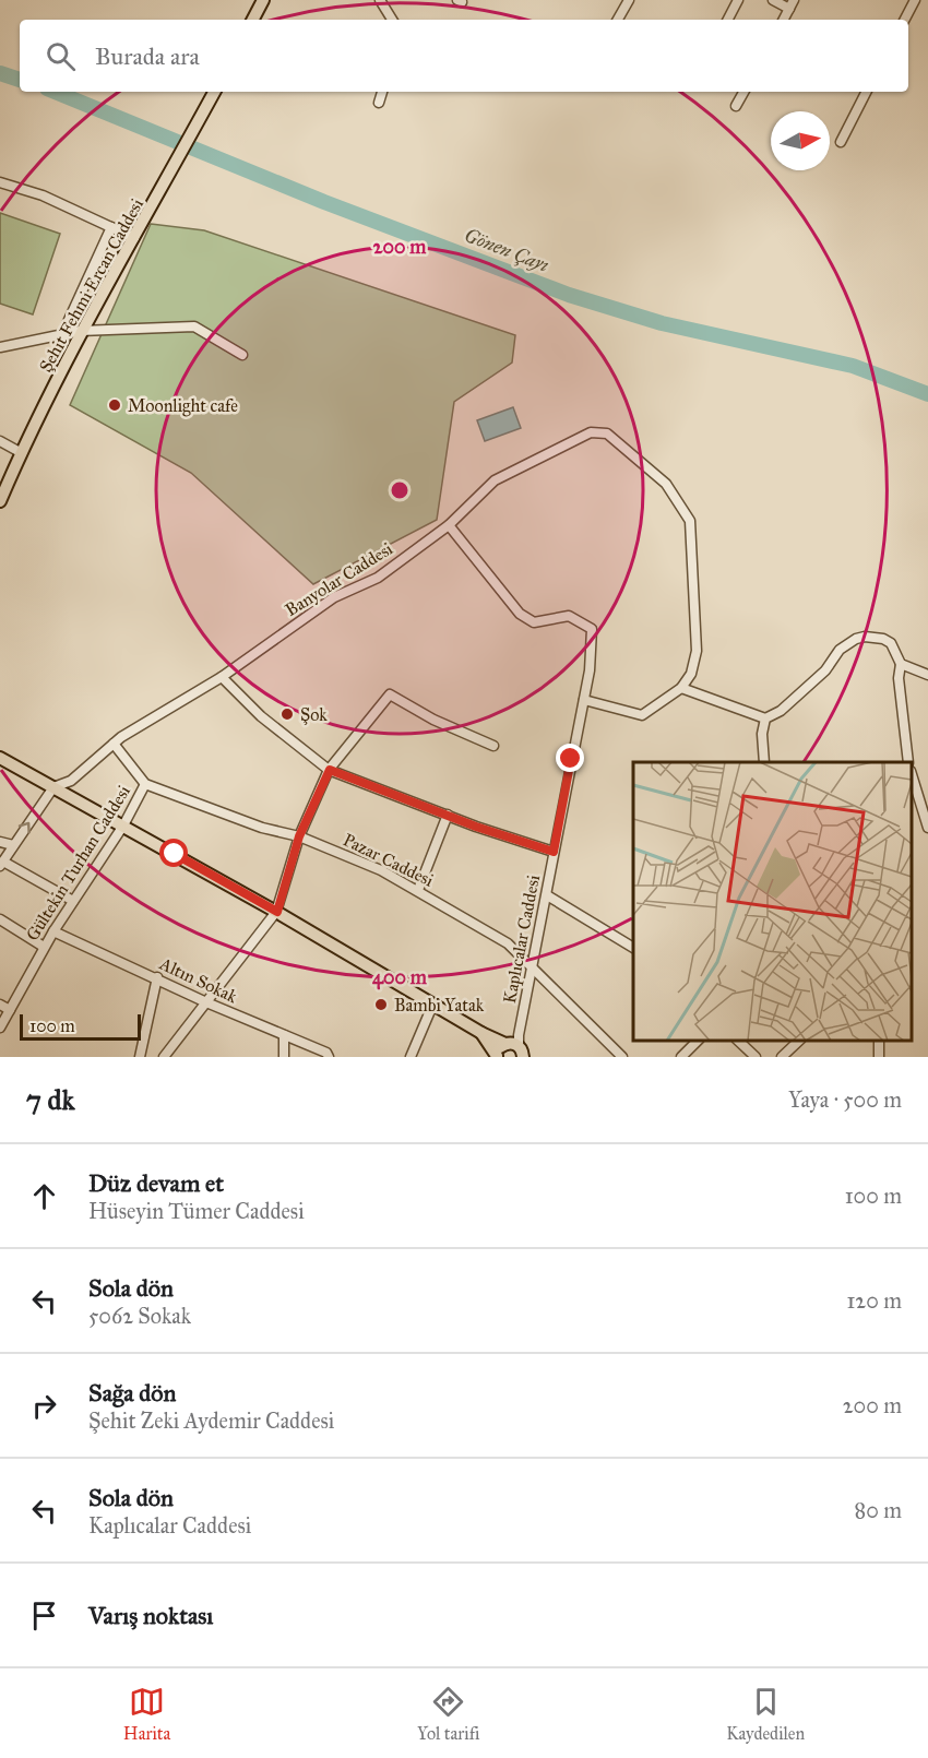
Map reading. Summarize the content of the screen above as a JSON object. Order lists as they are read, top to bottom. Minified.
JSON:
{"streets":{"main road":["Şehit Fehmi Ercan Caddesi"],"street":["Banyolar Caddesi","Pazar Caddesi","Gültekin Turhan Caddesi","Kaplıcalar Caddesi","Altın Sokak"]},"crossings":[["Banyolar Caddesi","Kaplıcalar Caddesi"],["Pazar Caddesi","Gültekin Turhan Caddesi"],["Pazar Caddesi","Kaplıcalar Caddesi"],["Gültekin Turhan Caddesi","Altın Sokak"]],"water":["Gönen Çayı"],"places":["Moonlight cafe","Şok","Bambi Yatak"],"scale_bar":"100 m","north":"right","page":{"search":"Burada ara","scale":"100 m","heading":["7 dk","Yaya · 500 m"],"list":[["Düz devam et","Hüseyin Tümer Caddesi","100 m"],["Sola dön","5062 Sokak","120 m"],["Sağa dön","Şehit Zeki Aydemir Caddesi","200 m"],["Sola dön","Kaplıcalar Caddesi","80 m"],"Varış noktası"],"nav":["Harita","Yol tarifi","Kaydedilen"]},"rings":["200 m","400 m"]}
